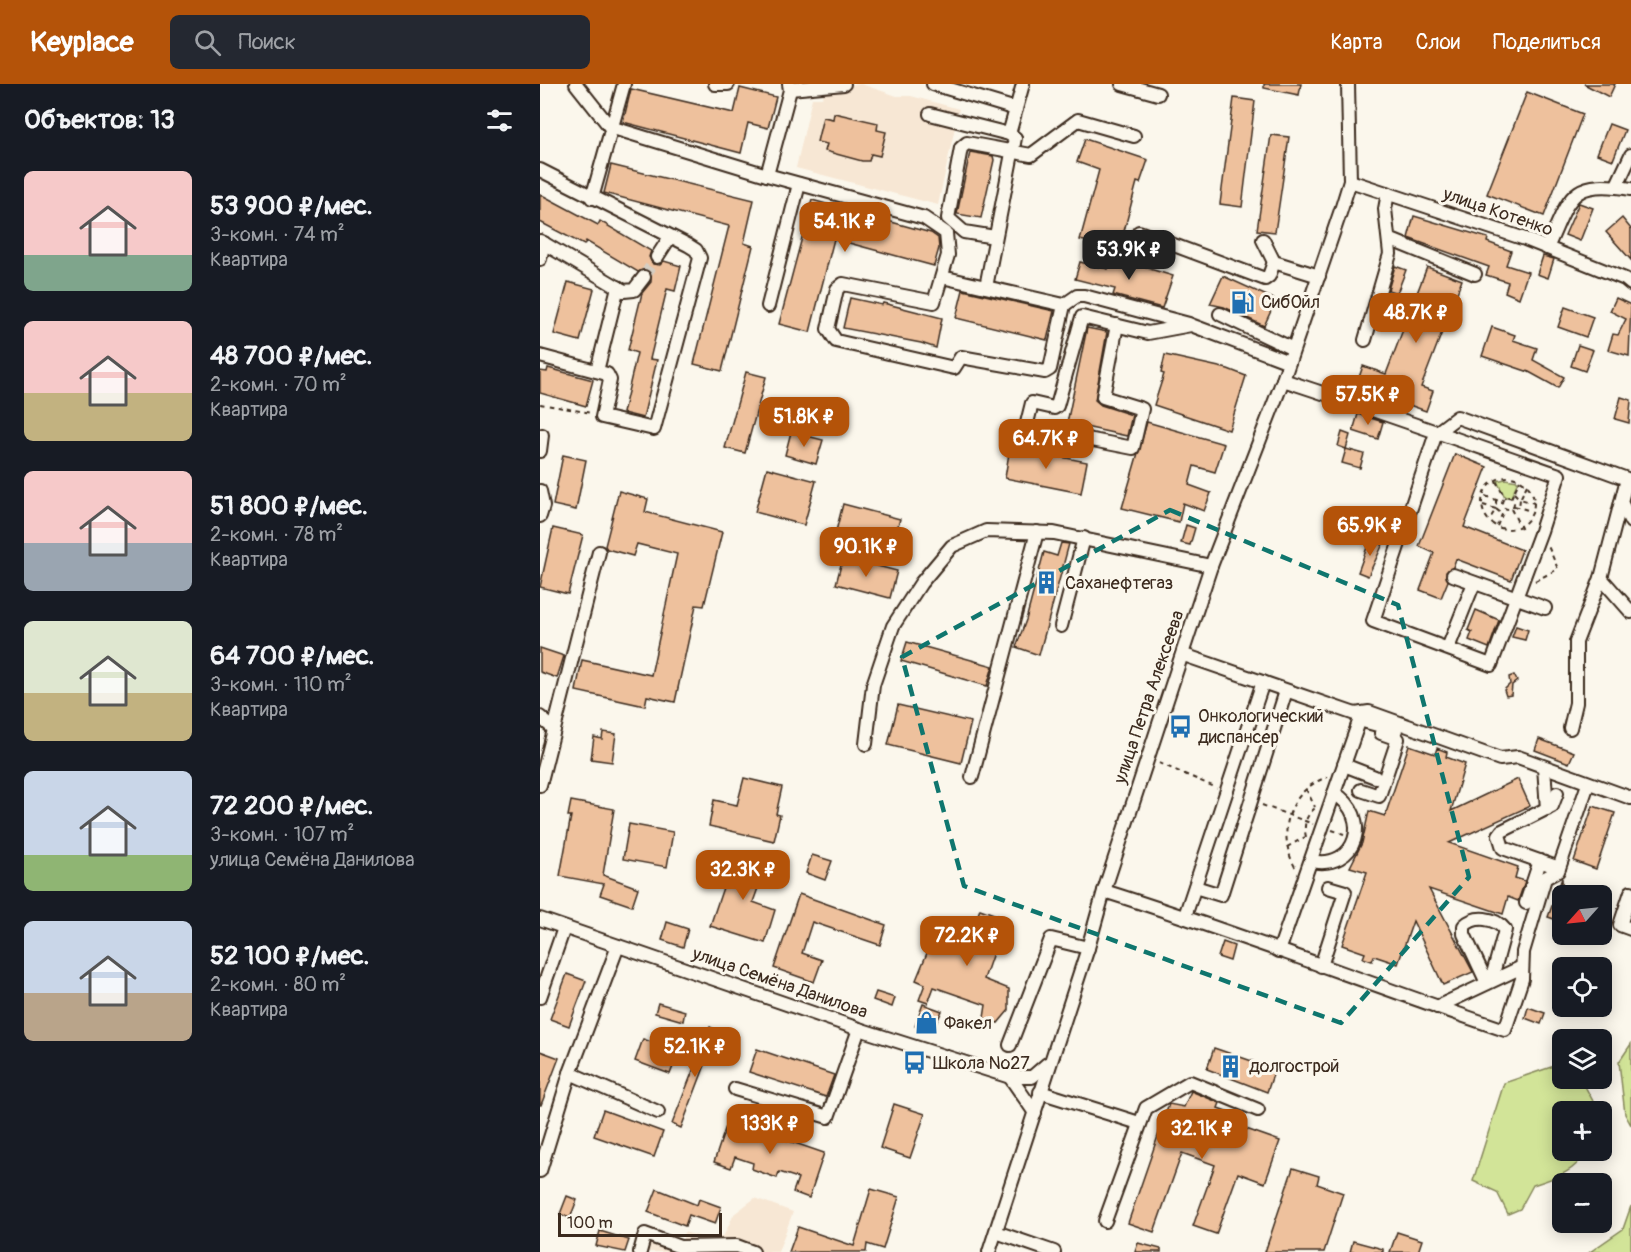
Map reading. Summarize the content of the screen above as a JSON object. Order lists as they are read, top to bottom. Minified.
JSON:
{"streets":{"street":["улица Котенко","улица Петра Алексеева","улица Семёна Данилова"]},"crossings":[["улица Котенко","улица Петра Алексеева"]],"places":{"fuel station":["СибОйл"],"building":["Саханефтегаз","долгострой"],"bus stop":["Онкологический диспансер","Школа №27"],"shop":["Факел"]},"scale_bar":"100 m","north":"bottom left","page":{"header":"Keyplace","search":"Поиск","nav":["Карта","Слои","Поделиться"],"heading":"Объектов: 13","list":[{"name":"53 900 ₽/мес.","note":"3-комн. · 74 m² · Квартира"},{"name":"48 700 ₽/мес.","note":"2-комн. · 70 m² · Квартира"},{"name":"51 800 ₽/мес.","note":"2-комн. · 78 m² · Квартира"},{"name":"64 700 ₽/мес.","note":"3-комн. · 110 m² · Квартира"},{"name":"72 200 ₽/мес.","note":"3-комн. · 107 m² · улица Семёна Данилова"},{"name":"52 100 ₽/мес.","note":"2-комн. · 80 m² · Квартира"}],"price":["54.1K ₽","53.9K ₽","48.7K ₽","57.5K ₽","51.8K ₽","64.7K ₽","65.9K ₽","90.1K ₽","32.3K ₽","72.2K ₽","52.1K ₽","133K ₽","32.1K ₽"],"map_buttons":["+","−"],"scale":"100 m"}}
